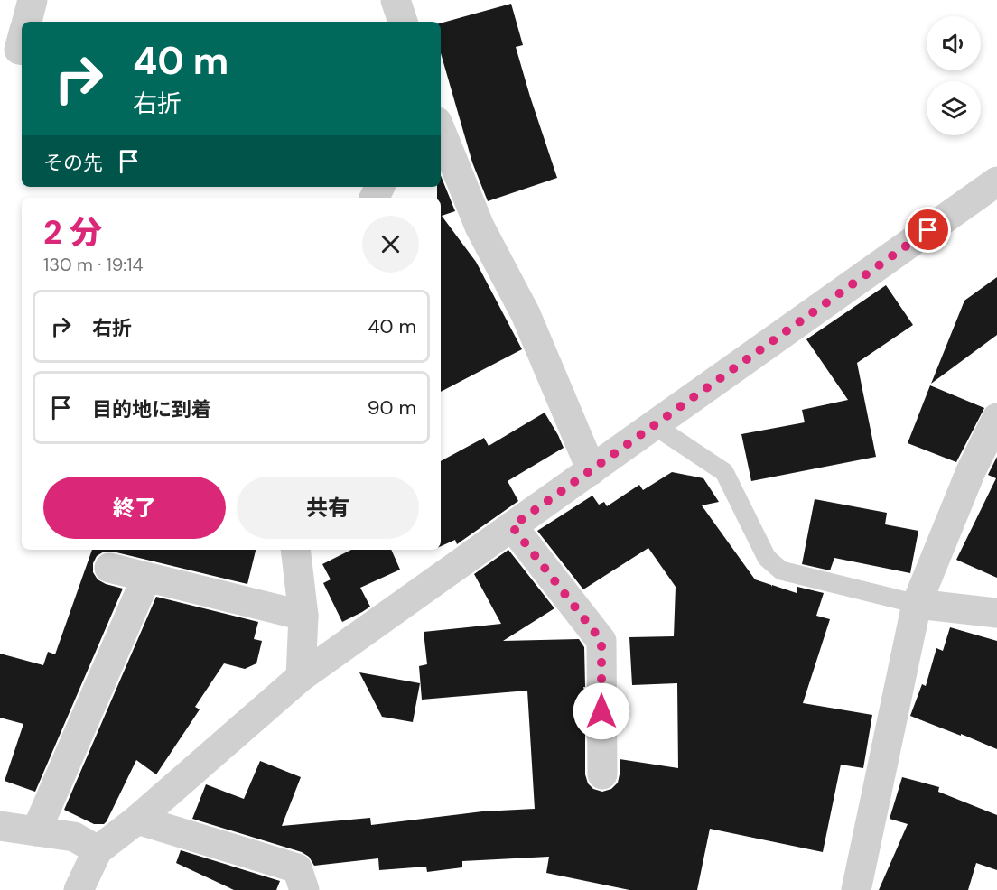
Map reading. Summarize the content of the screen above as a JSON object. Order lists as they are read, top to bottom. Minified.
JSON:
{"page":{"turn":["40 m","右折"],"then":"その先","heading":["2 分","130 m · 19:14"],"list":[{"name":"右折","value":"40 m"},{"name":"目的地に到着","value":"90 m"}],"buttons":["終了","共有"]}}
